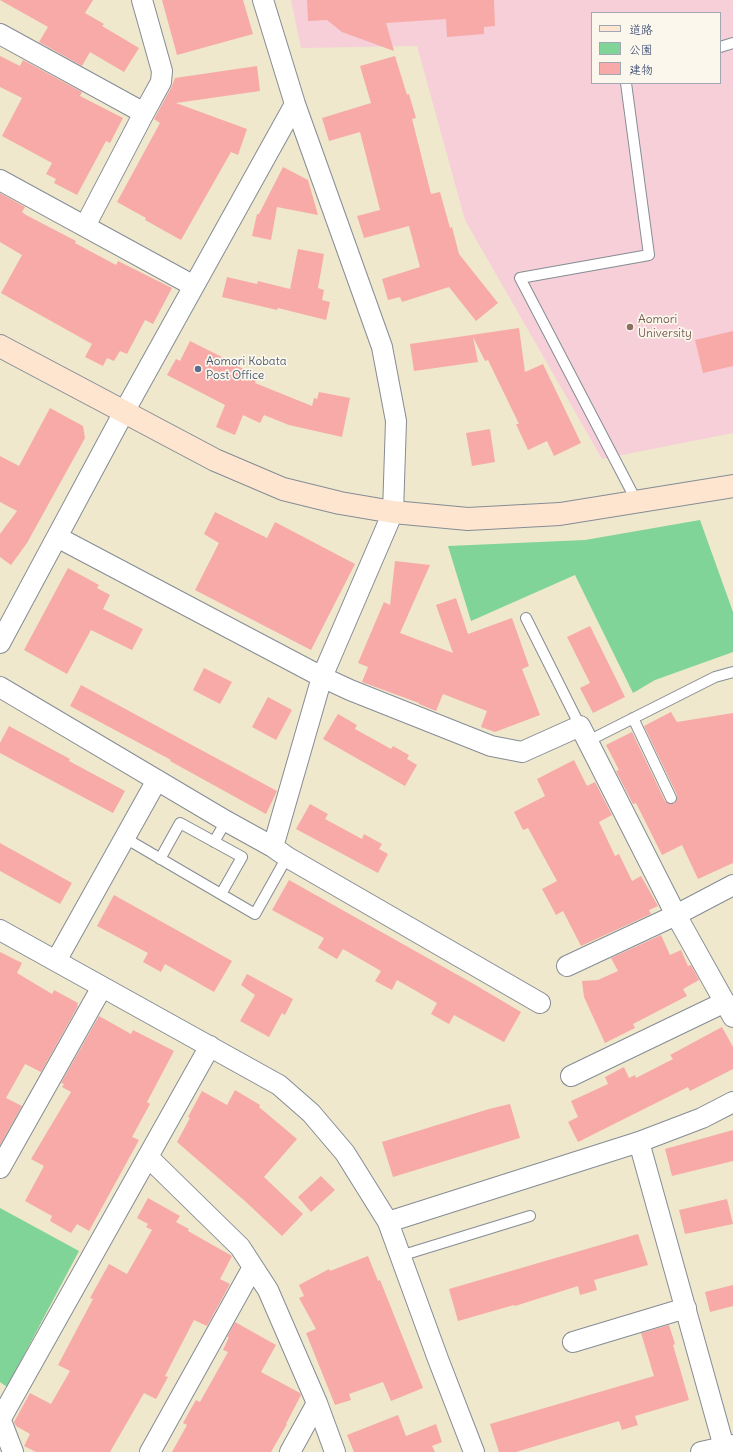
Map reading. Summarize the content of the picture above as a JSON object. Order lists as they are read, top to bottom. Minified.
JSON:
{"places":["Aomori University","Aomori Kobata Post Office"],"legend":["道路","公園","建物"]}
